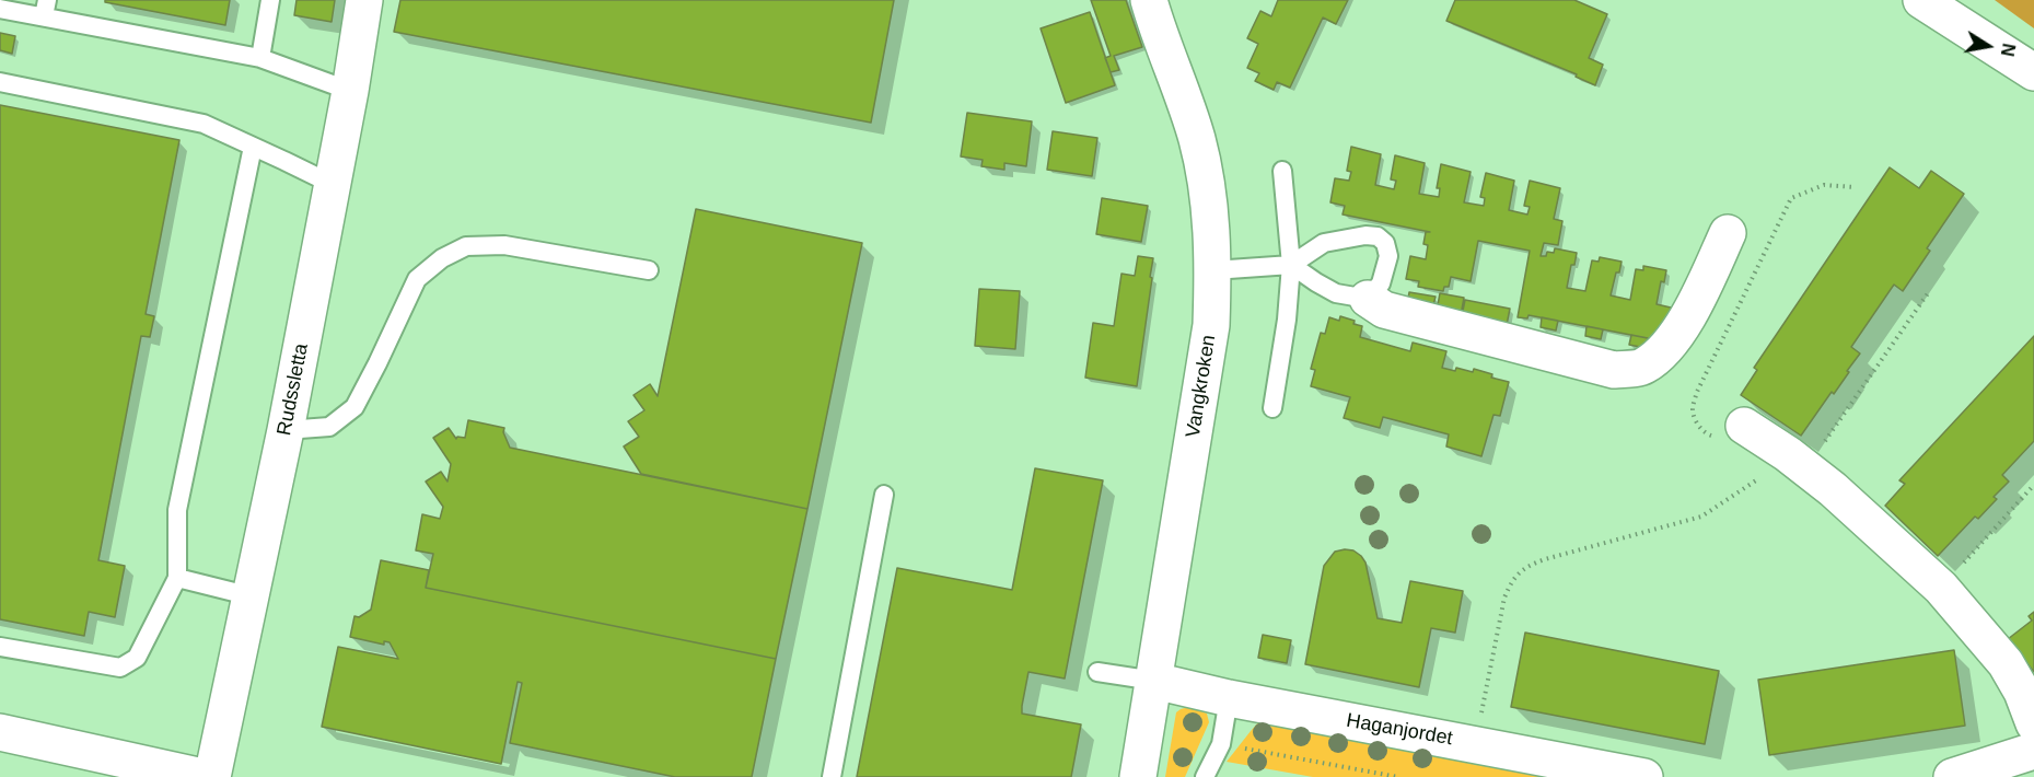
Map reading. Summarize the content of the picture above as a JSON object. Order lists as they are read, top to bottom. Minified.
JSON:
{"streets":{"street":["Vangkroken","Rudssletta","Haganjordet"]},"crossings":[["Vangkroken","Haganjordet"]],"north":"right"}
